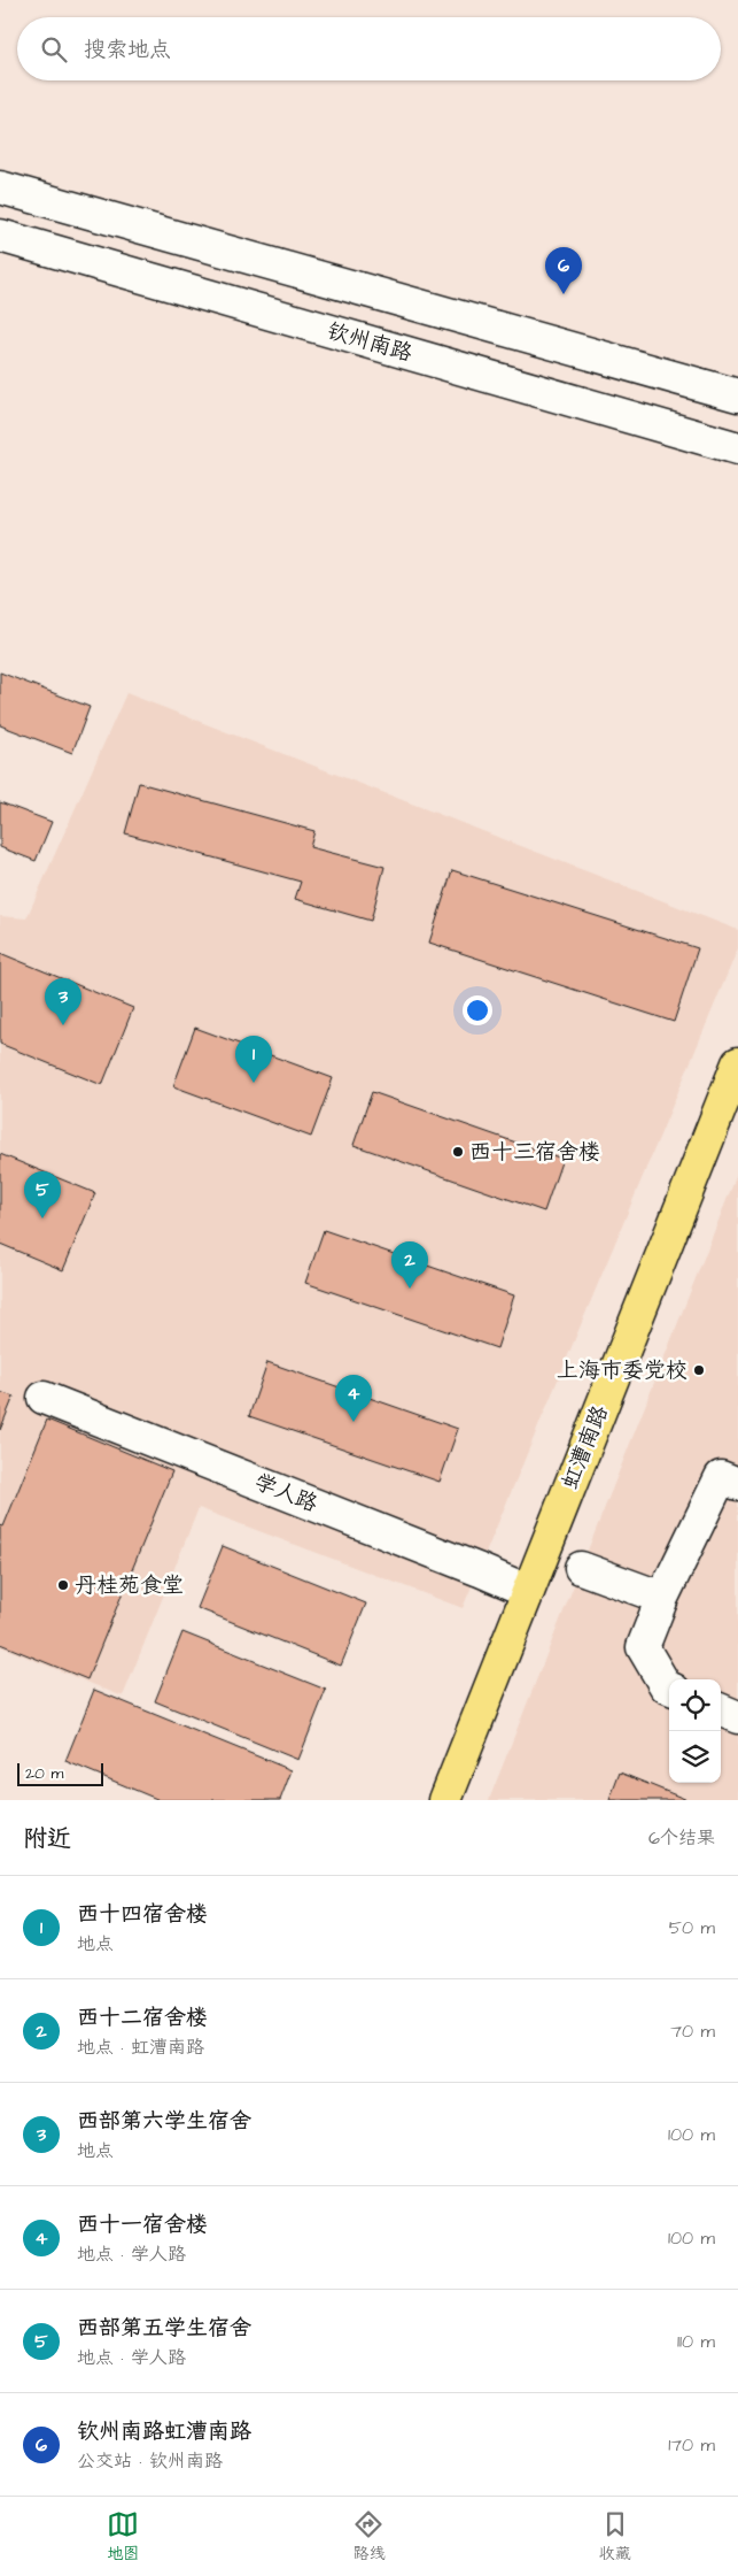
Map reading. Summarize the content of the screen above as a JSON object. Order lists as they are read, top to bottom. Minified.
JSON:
{"streets":{"main road":["虹漕南路"],"street":["钦州南路","学人路"]},"crossings":[["虹漕南路","学人路"]],"places":["西十三宿舍楼","上海市委党校","丹桂苑食堂"],"scale_bar":"20 m","page":{"search":"搜索地点","pins":["6","3","1","5","2","4"],"scale":"20 m","heading":["附近","6个结果"],"list":[{"mark":"1","name":"西十四宿舍楼","note":"地点","value":"50 m"},{"mark":"2","name":"西十二宿舍楼","note":"地点 · 虹漕南路","value":"70 m"},{"mark":"3","name":"西部第六学生宿舍","note":"地点","value":"100 m"},{"mark":"4","name":"西十一宿舍楼","note":"地点 · 学人路","value":"100 m"},{"mark":"5","name":"西部第五学生宿舍","note":"地点 · 学人路","value":"110 m"},{"mark":"6","name":"钦州南路虹漕南路","note":"公交站 · 钦州南路","value":"170 m"}],"nav":["地图","路线","收藏"]}}
